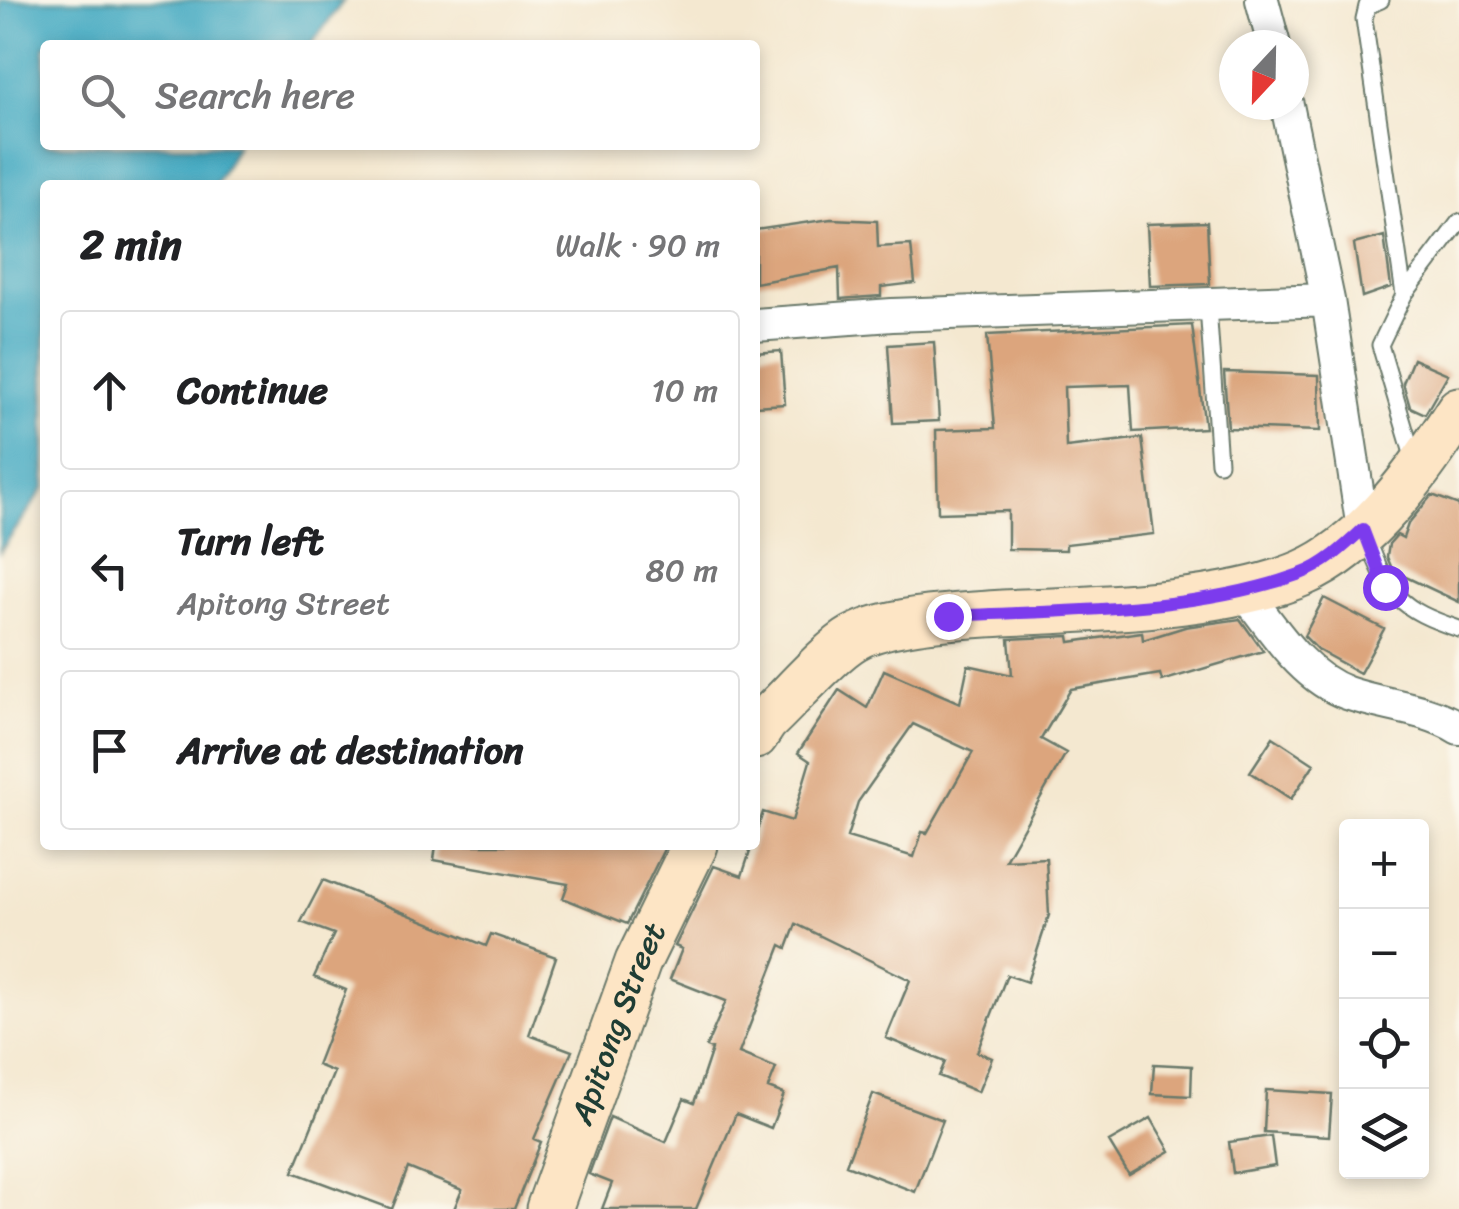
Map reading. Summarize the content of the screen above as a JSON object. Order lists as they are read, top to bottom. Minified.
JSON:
{"streets":{"street":["Apitong Street"]},"north":"bottom","page":{"search":"Search here","heading":["2 min","Walk · 90 m"],"list":[["Continue","10 m"],["Turn left","Apitong Street","80 m"],"Arrive at destination"],"map_buttons":["+","−"]}}
